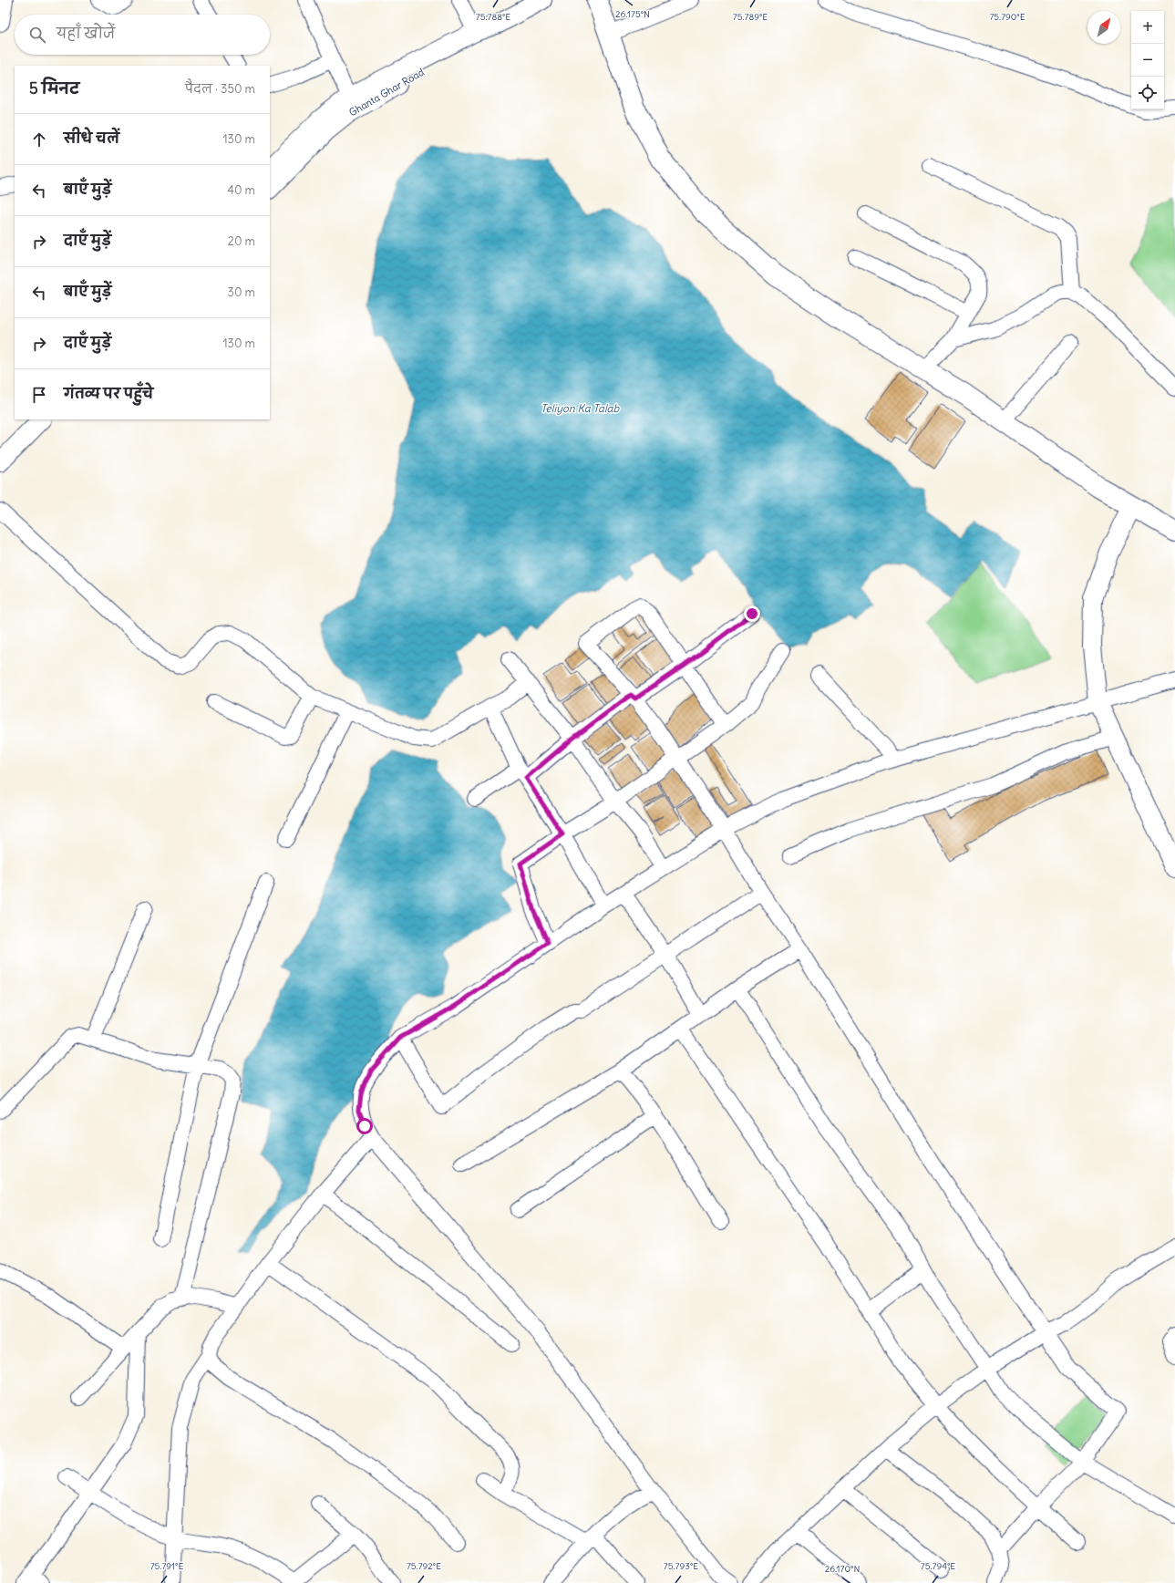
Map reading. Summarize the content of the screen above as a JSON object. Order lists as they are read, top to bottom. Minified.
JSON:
{"streets":{"street":["Ghanta Ghar Road"]},"water":["Teliyon Ka Talab"],"north":"top right","page":{"map_buttons":["+","−"],"search":"यहाँ खोजें","heading":["5 मिनट","पैदल · 350 m"],"list":[["सीधे चलें","130 m"],["बाएँ मुड़ें","40 m"],["दाएँ मुड़ें","20 m"],["बाएँ मुड़ें","30 m"],["दाएँ मुड़ें","130 m"],"गंतव्य पर पहुँचे"]},"coordinates":["26.175°N","75.788°E","75.789°E","75.790°E","75.791°E","75.792°E","75.793°E","75.794°E","26.170°N"]}
